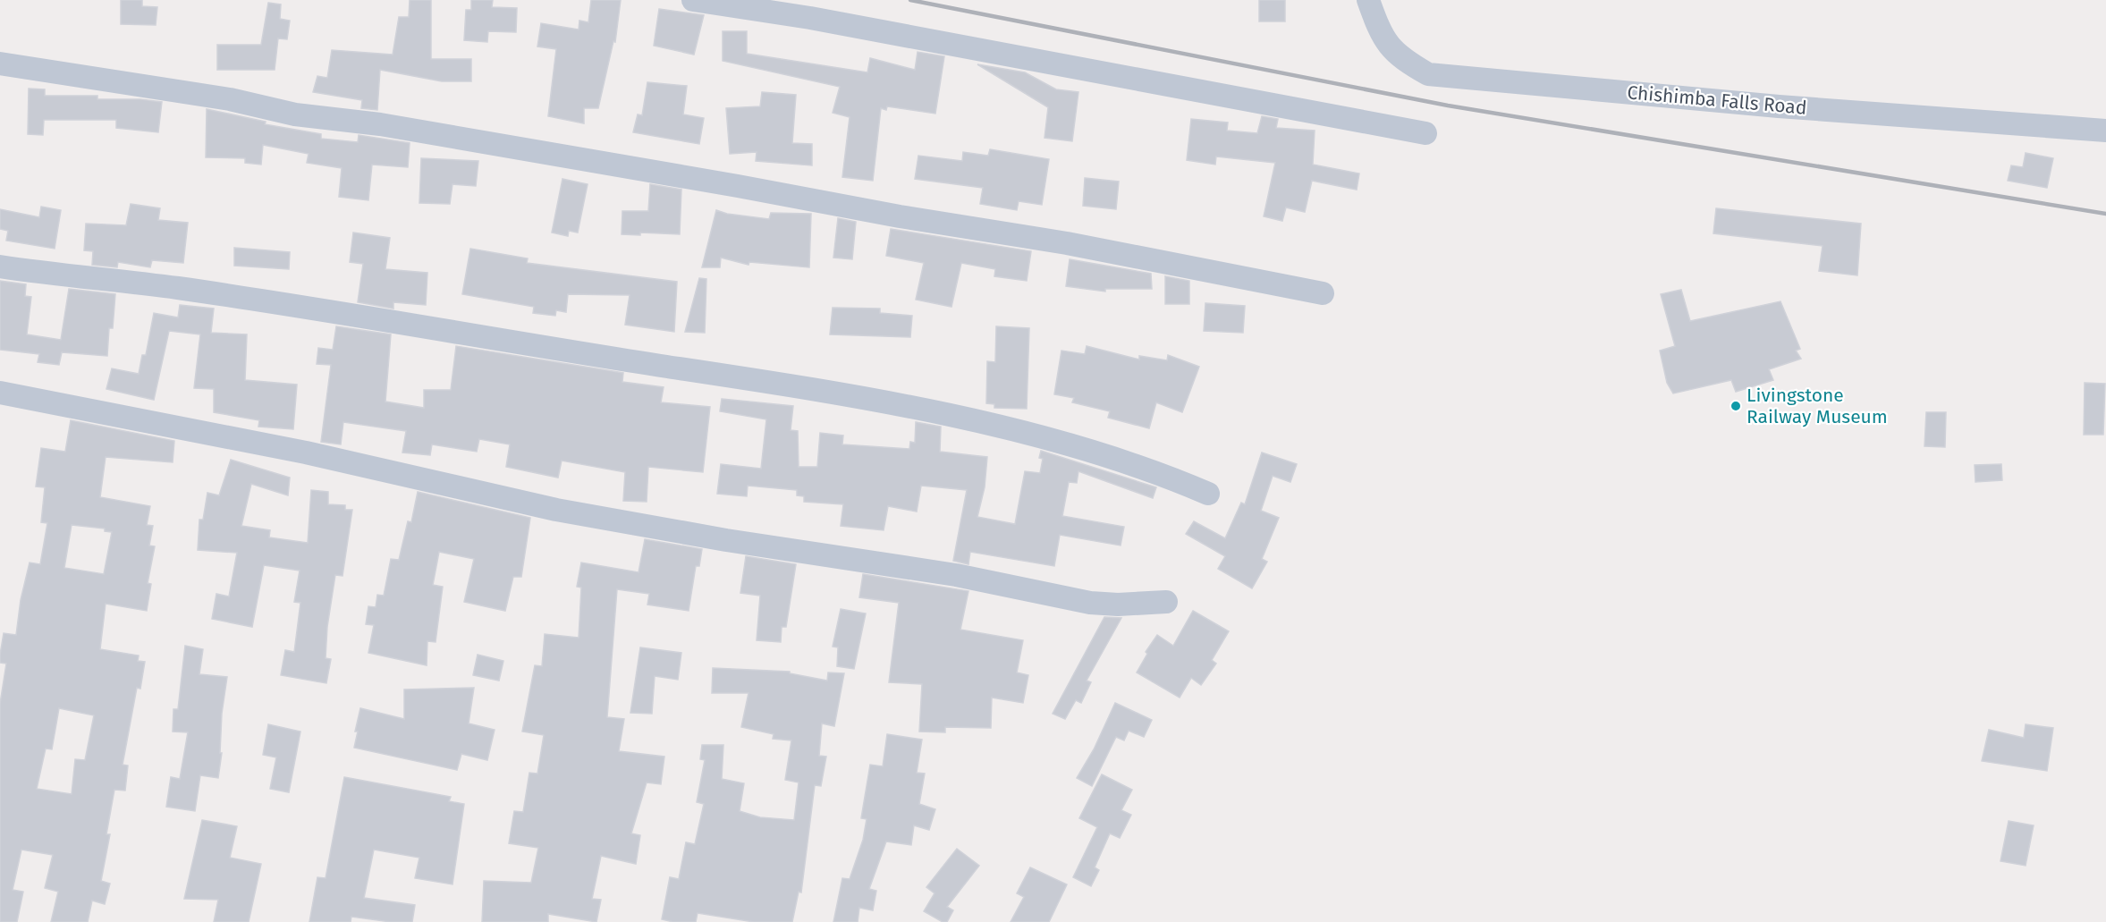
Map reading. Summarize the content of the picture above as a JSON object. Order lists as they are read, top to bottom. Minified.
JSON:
{"streets":{"street":["Chishimba Falls Road"]},"places":["Livingstone Railway Museum"]}
